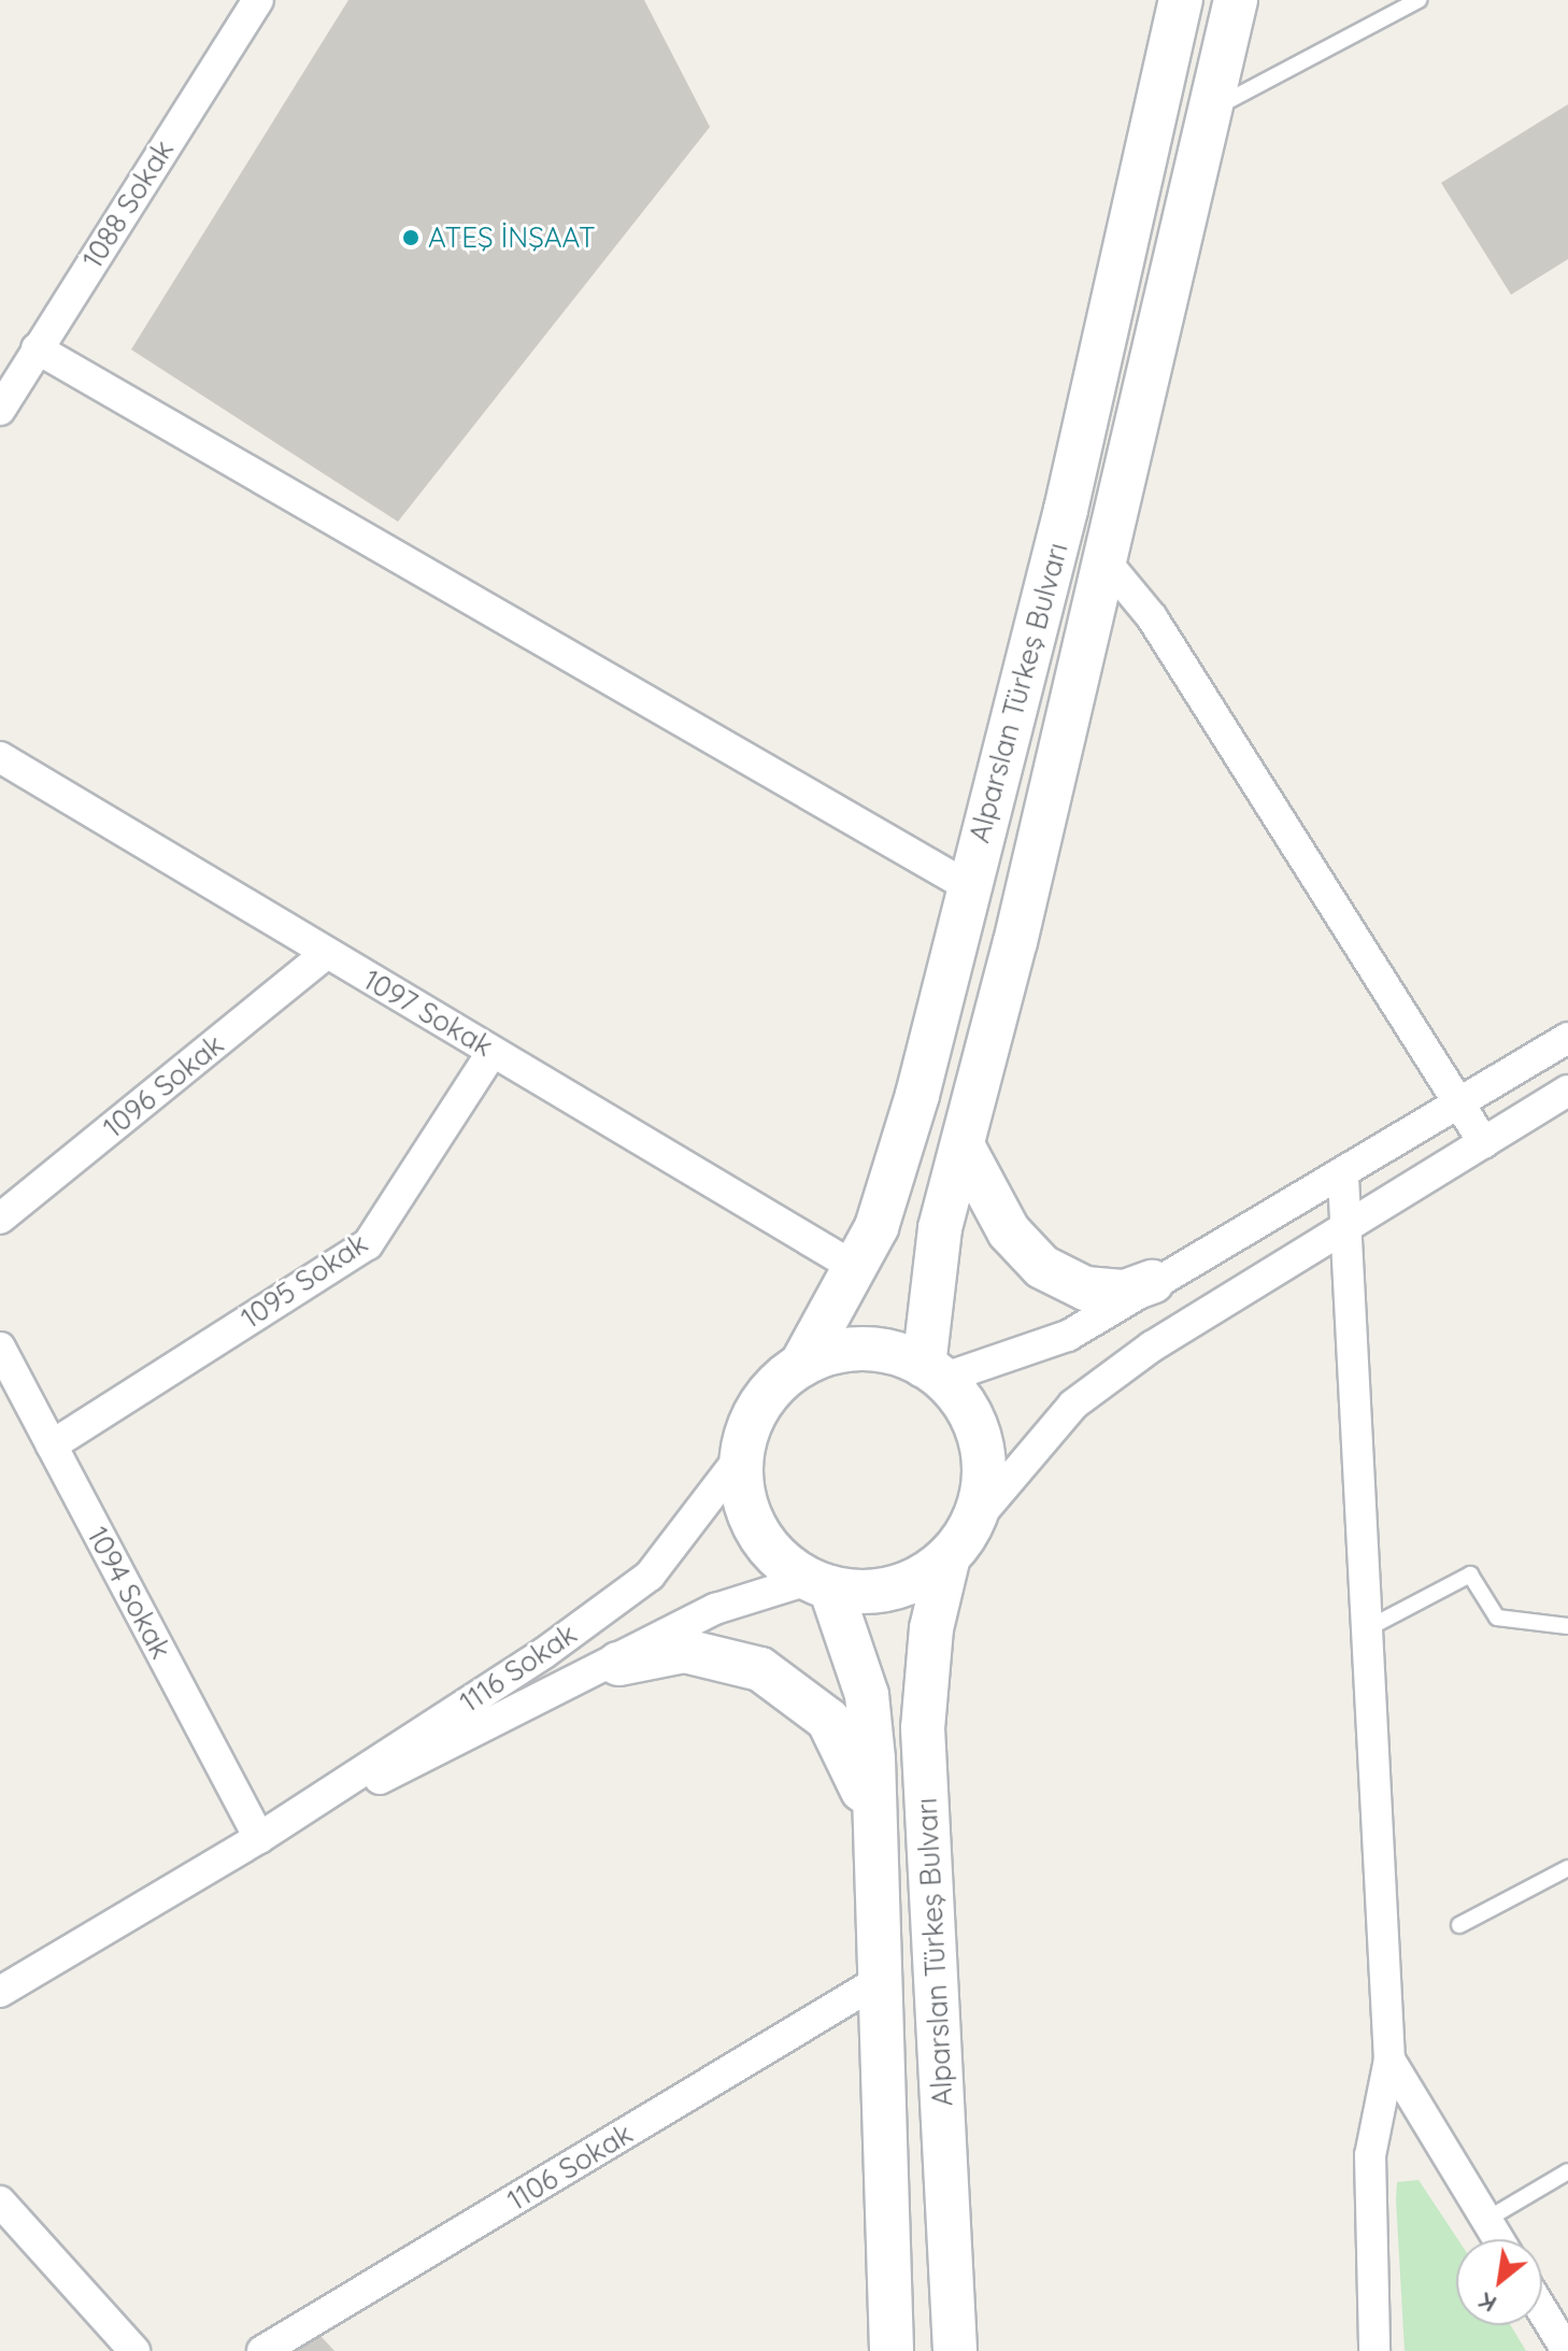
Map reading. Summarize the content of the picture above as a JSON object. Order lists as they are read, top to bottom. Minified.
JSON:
{"streets":{"main road":["Alparslan Türkeş Bulvarı"],"street":["1088 Sokak","1097 Sokak","1096 Sokak","1095 Sokak","1094 Sokak","1116 Sokak","1106 Sokak"]},"crossings":[["Alparslan Türkeş Bulvarı","1097 Sokak"],["Alparslan Türkeş Bulvarı","1116 Sokak"],["Alparslan Türkeş Bulvarı","1106 Sokak"],["1097 Sokak","1096 Sokak"],["1097 Sokak","1095 Sokak"],["1095 Sokak","1094 Sokak"],["1094 Sokak","1116 Sokak"]],"places":["ATEŞ İNŞAAT"],"north":"bottom left"}
